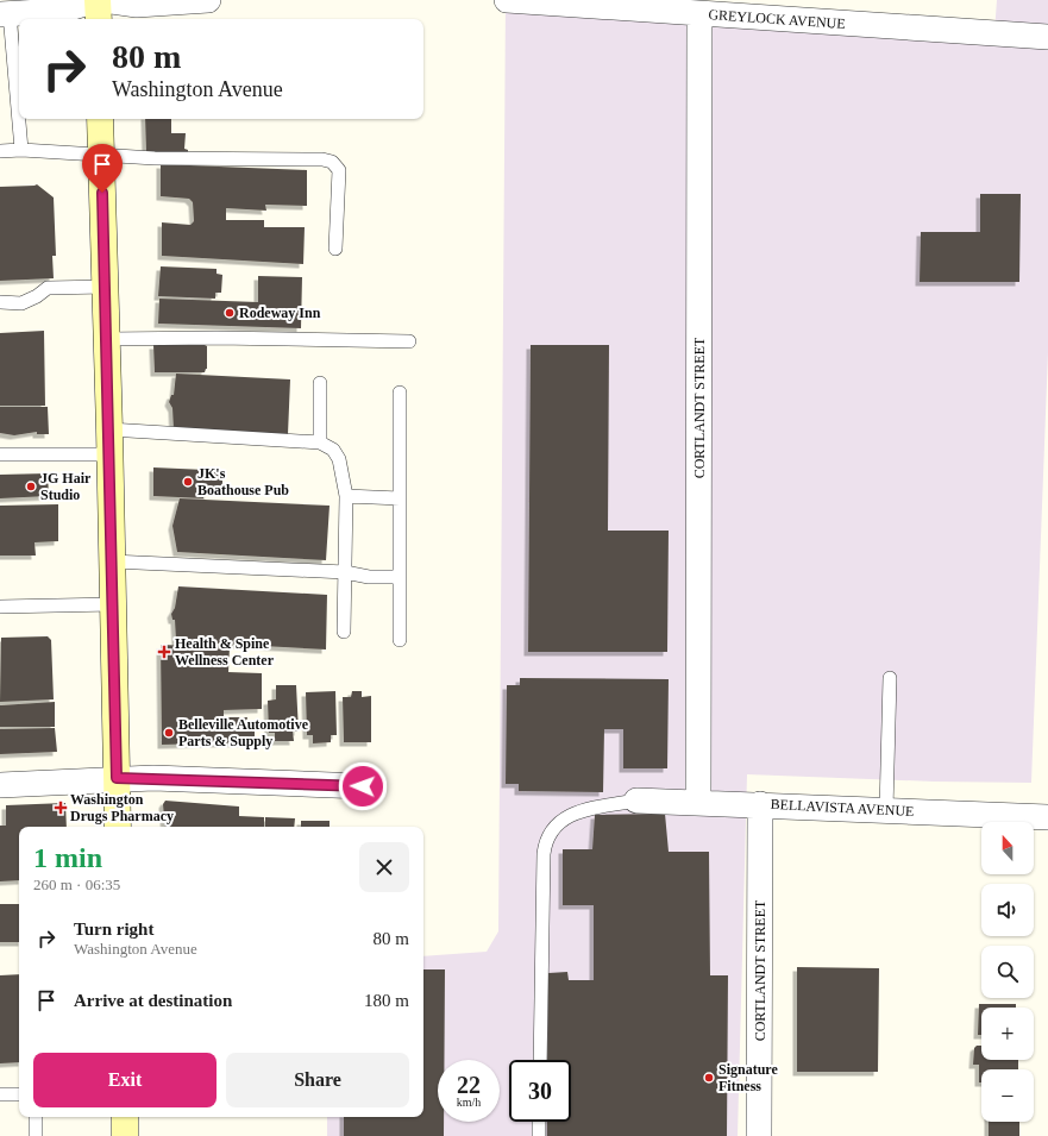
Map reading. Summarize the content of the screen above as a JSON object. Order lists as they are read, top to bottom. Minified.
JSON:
{"streets":{"street":["GREYLOCK AVENUE","CORTLANDT STREET","BELLAVISTA AVENUE"]},"crossings":[["GREYLOCK AVENUE","CORTLANDT STREET"],["CORTLANDT STREET","BELLAVISTA AVENUE"]],"places":{"other":["Rodeway Inn","JK's Boathouse Pub","JG Hair Studio","Belleville Automotive Parts & Supply","Signature Fitness"],"health":["Health & Spine Wellness Center","Washington Drugs Pharmacy"]},"north":"top","page":{"turn":["80 m","Washington Avenue"],"map_buttons":["+","−"],"heading":["1 min","260 m · 06:35"],"list":[{"name":"Turn right","note":"Washington Avenue","value":"80 m"},{"name":"Arrive at destination","value":"180 m"}],"buttons":["Exit","Share"],"speed":"22 km/h","limit":"30"}}
